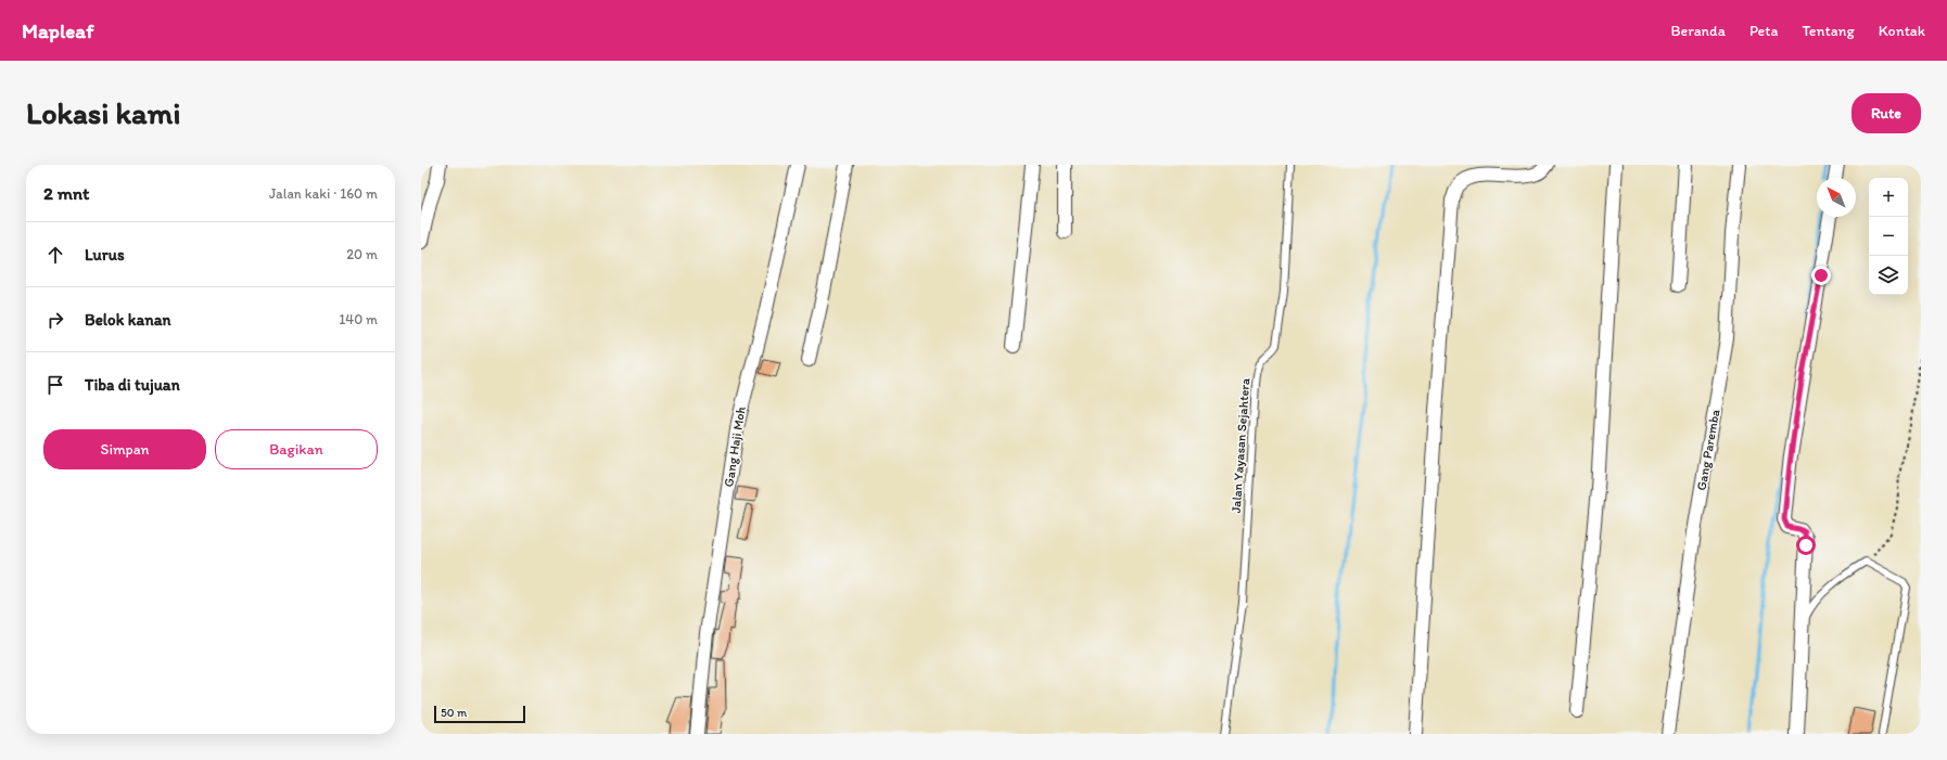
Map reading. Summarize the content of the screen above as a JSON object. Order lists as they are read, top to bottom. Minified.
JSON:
{"streets":{"street":["Gang Haji Moh","Gang Paremba"],"lane":["Jalan Yayasan Sejahtera"]},"scale_bar":"50 m","north":"top left","page":{"header":"Mapleaf","nav":["Beranda","Peta","Tentang","Kontak"],"buttons":["Rute",["Simpan","Bagikan"]],"title":"Lokasi kami","heading":["2 mnt","Jalan kaki · 160 m"],"map_buttons":["+","−"],"list":[["Lurus","20 m"],["Belok kanan","140 m"],"Tiba di tujuan"],"scale":"50 m"}}
